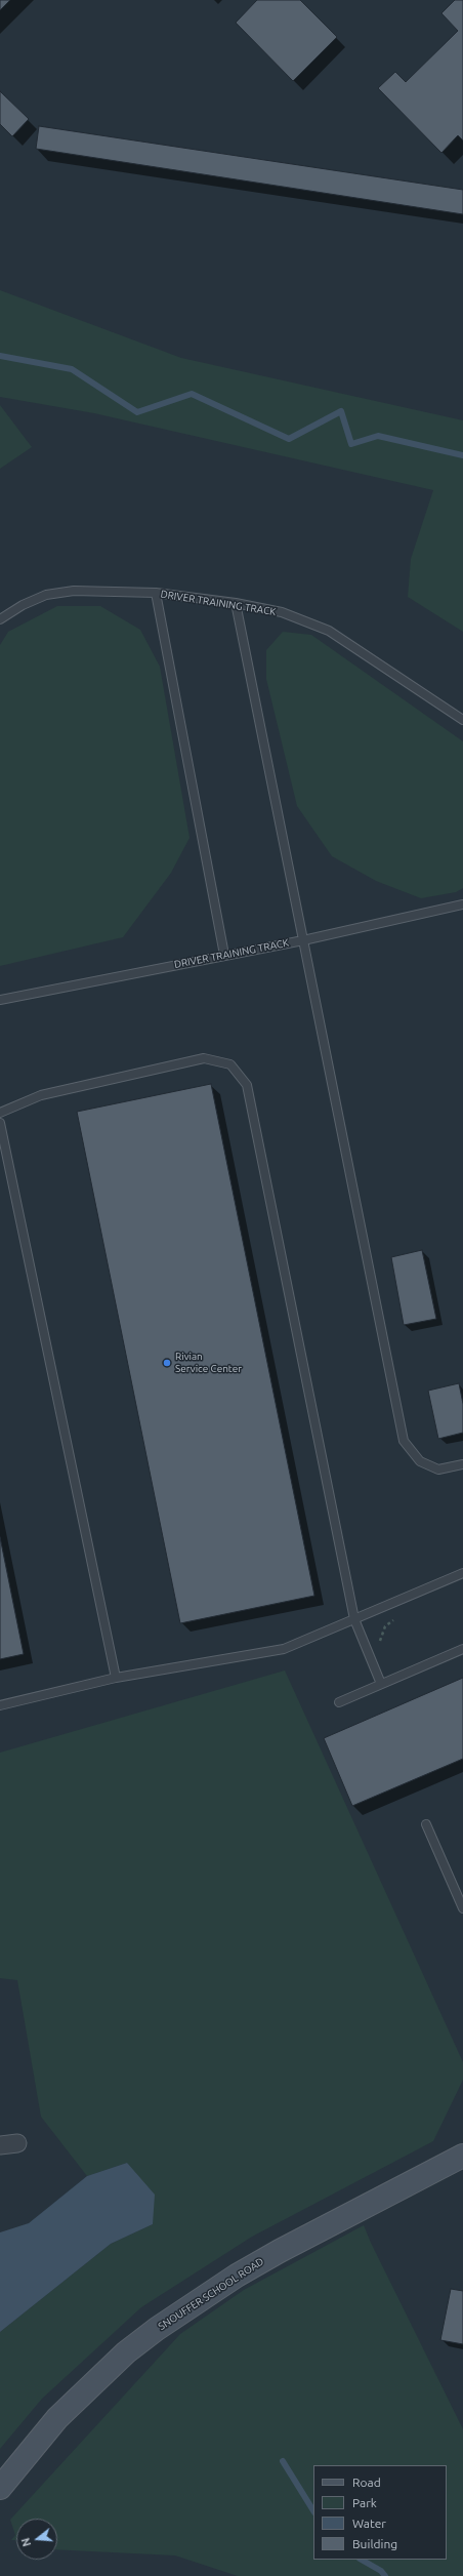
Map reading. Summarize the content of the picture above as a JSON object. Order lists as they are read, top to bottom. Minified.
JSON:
{"streets":{"main road":["SNOUFFER SCHOOL ROAD"],"lane":["DRIVER TRAINING TRACK"]},"places":["Rivian Service Center"],"legend":["Road","Park","Water","Building"],"north":"left"}
